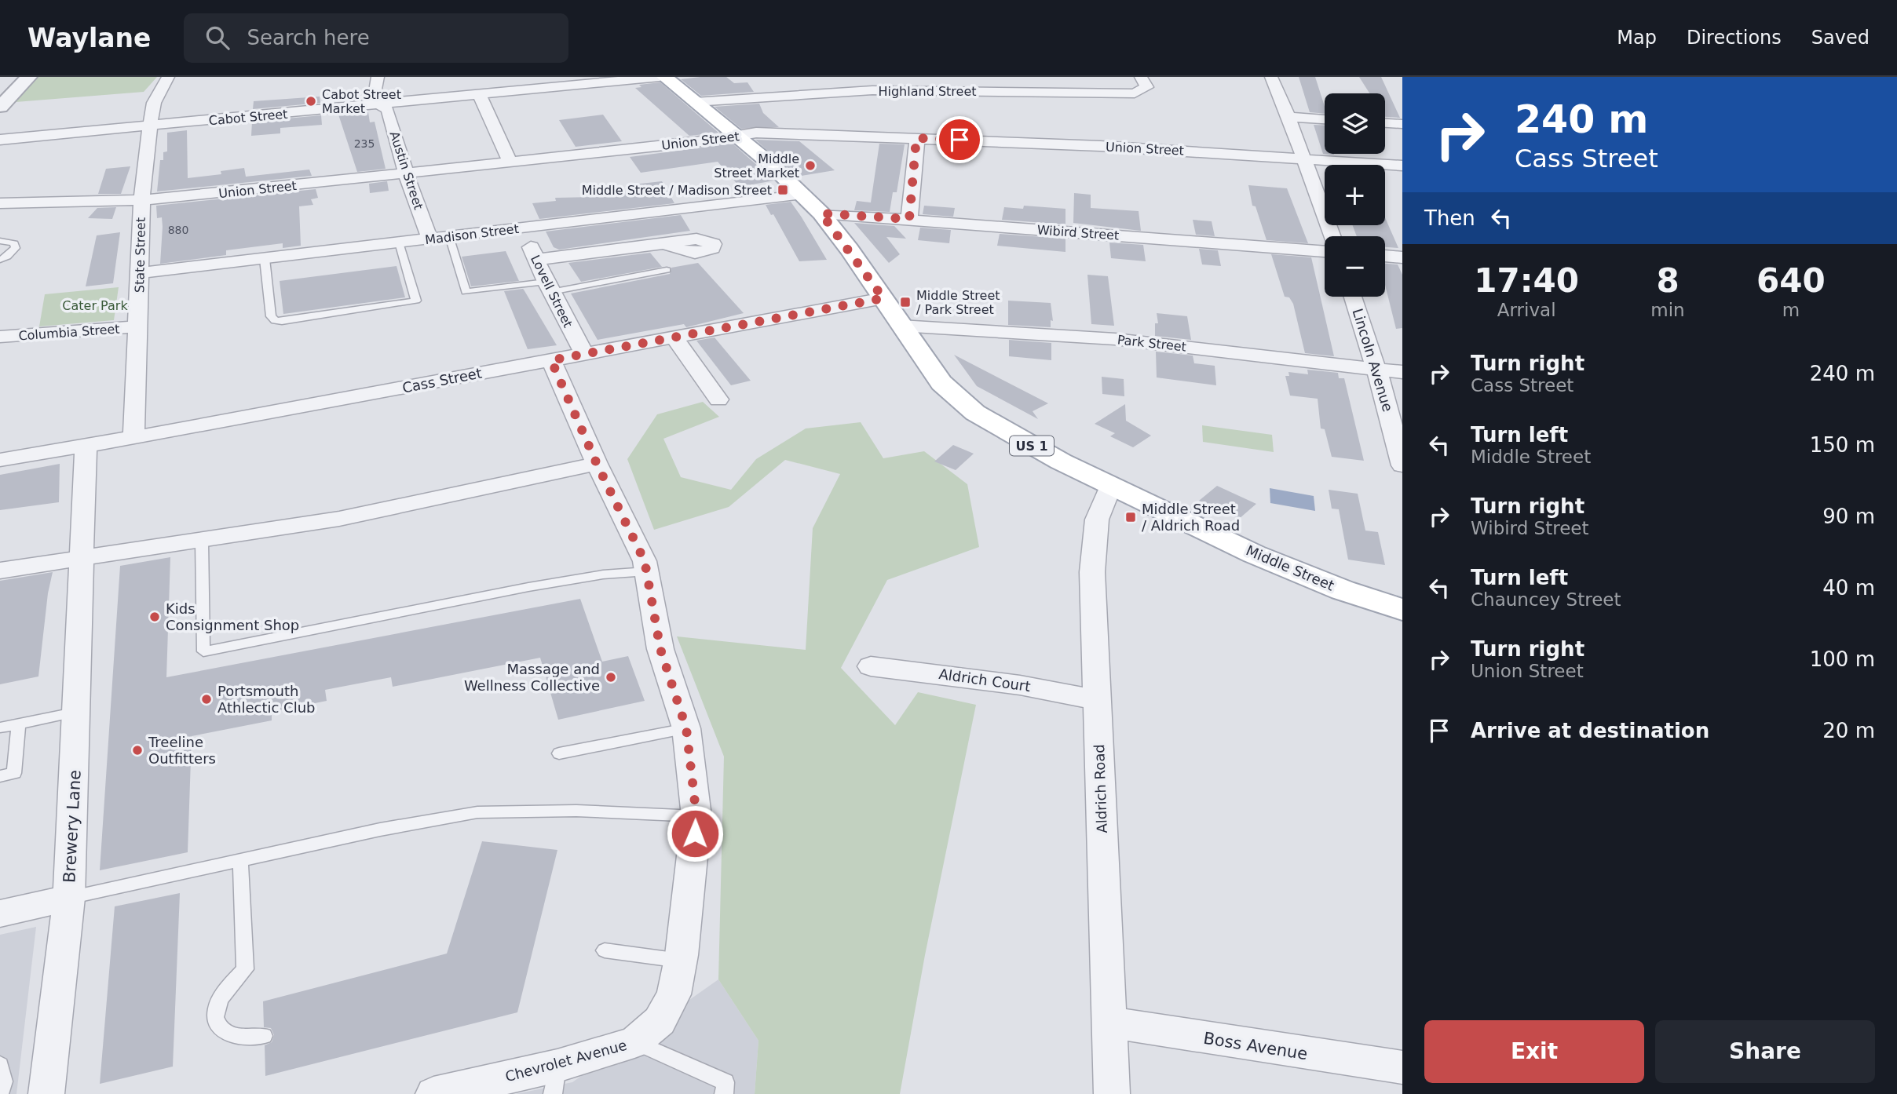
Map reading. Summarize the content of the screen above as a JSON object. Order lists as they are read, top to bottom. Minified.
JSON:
{"streets":{"main road":["US 1","Middle Street"],"street":["Highland Street","Cabot Street","Union Street","Austin Street","Wibird Street","Madison Street","State Street","Lovell Street","Columbia Street","Park Street","Lincoln Avenue","Cass Street","Aldrich Court","Aldrich Road","Brewery Lane","Boss Avenue","Chevrolet Avenue"]},"crossings":[["Highland Street","Middle Street"],["Cabot Street","Austin Street"],["Cabot Street","State Street"],["Union Street","Austin Street"],["Union Street","State Street"],["Union Street","Middle Street"],["Austin Street","Madison Street"],["Wibird Street","Middle Street"],["Madison Street","State Street"],["Madison Street","Lovell Street"],["Madison Street","Middle Street"],["State Street","Columbia Street"],["State Street","Cass Street"],["Lovell Street","Cass Street"],["Park Street","Lincoln Avenue"],["Park Street","Middle Street"],["Cass Street","Middle Street"],["Cass Street","Brewery Lane"],["Cass Street","Chevrolet Avenue"],["Middle Street","Aldrich Road"],["Aldrich Court","Aldrich Road"],["Aldrich Road","Boss Avenue"]],"parks":["Cater Park"],"places":{"other":["Cabot Street Market","Middle Street Market","Kids Consignment Shop","Massage and Wellness Collective","Portsmouth Athlectic Club","Treeline Outfitters"],"transit":["Middle Street / Madison Street","Middle Street / Park Street","Middle Street / Aldrich Road"]},"house_numbers":["235","880"],"page":{"header":"Waylane","search":"Search here","nav":["Map","Directions","Saved"],"turn":["240 m","Cass Street"],"map_buttons":["+","−"],"then":"Then","eta":["17:40","Arrival","8","min","640","m"],"list":[{"name":"Turn right","note":"Cass Street","value":"240 m"},{"name":"Turn left","note":"Middle Street","value":"150 m"},{"name":"Turn right","note":"Wibird Street","value":"90 m"},{"name":"Turn left","note":"Chauncey Street","value":"40 m"},{"name":"Turn right","note":"Union Street","value":"100 m"},{"name":"Arrive at destination","value":"20 m"}],"buttons":["Exit","Share"]}}
